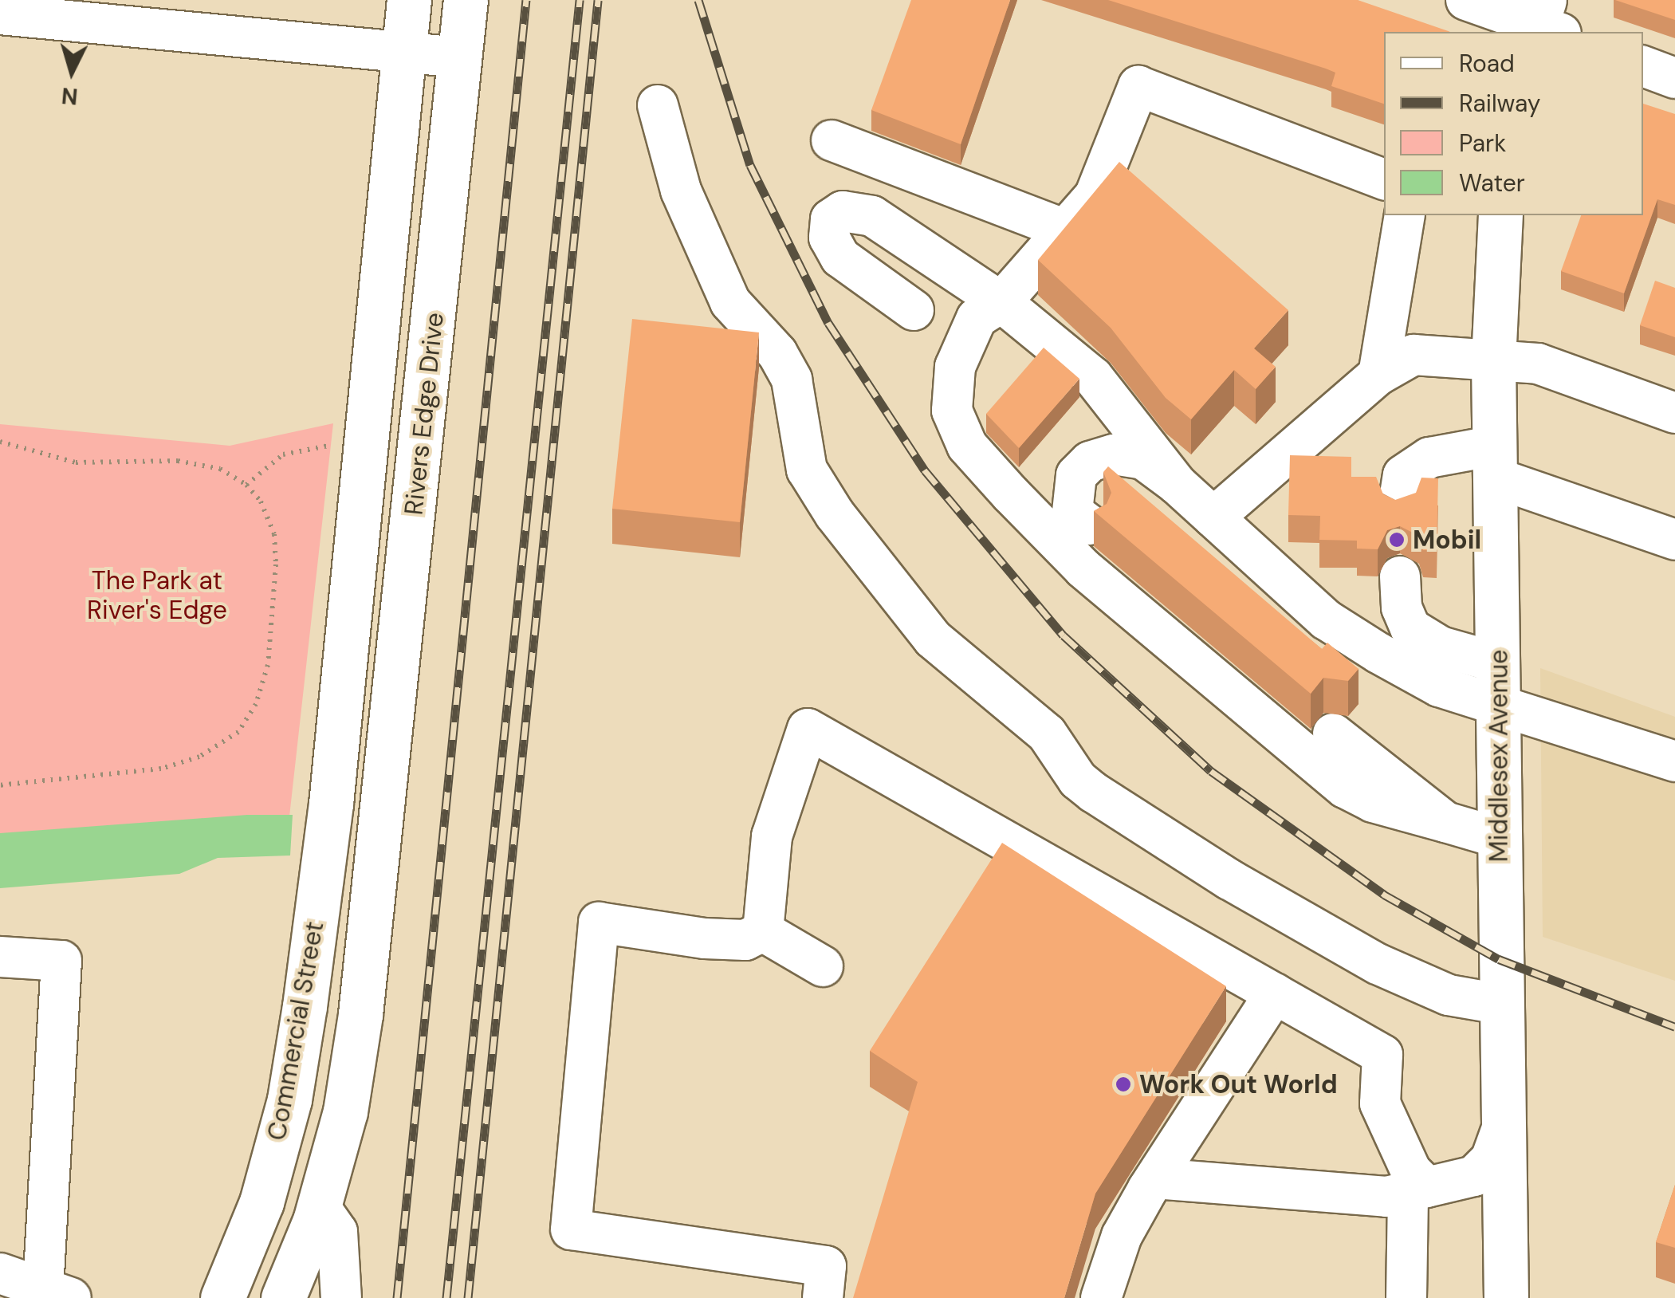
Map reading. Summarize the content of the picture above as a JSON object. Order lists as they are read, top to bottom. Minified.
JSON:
{"streets":{"main road":["Rivers Edge Drive","Middlesex Avenue","Commercial Street"]},"parks":["The Park at River's Edge"],"places":["Mobil","Work Out World"],"legend":["Road","Railway","Park","Water"],"north":"bottom"}
